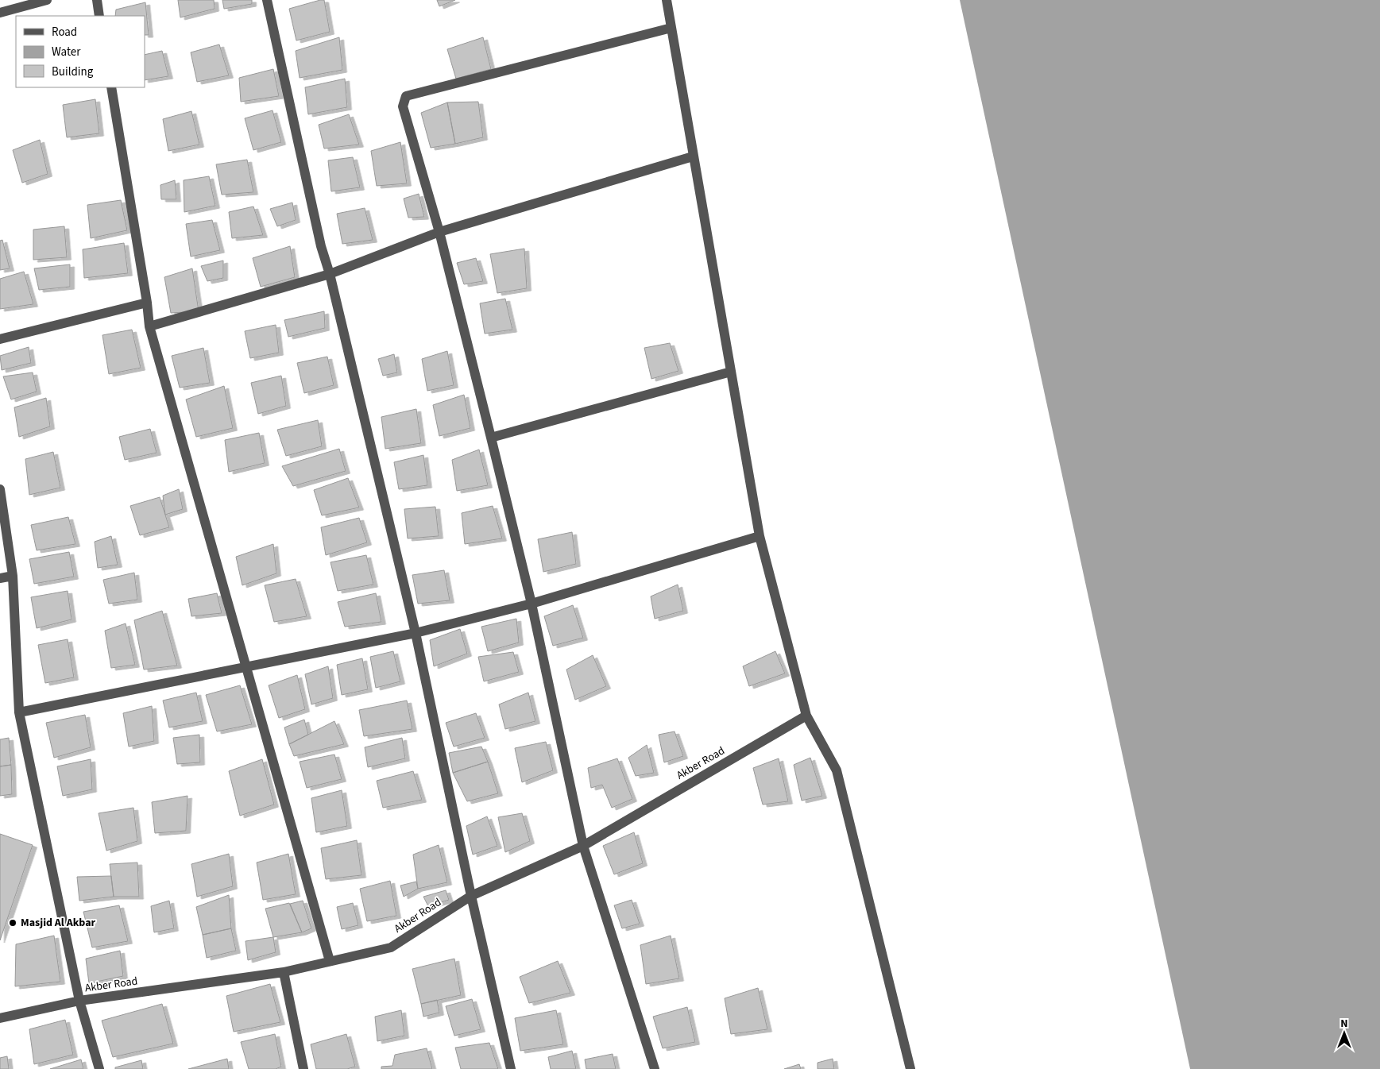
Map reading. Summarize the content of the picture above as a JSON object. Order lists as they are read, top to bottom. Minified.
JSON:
{"streets":{"street":["Akber Road"]},"places":["Masjid Al Akbar"],"legend":["Road","Water","Building"],"north":"top"}
